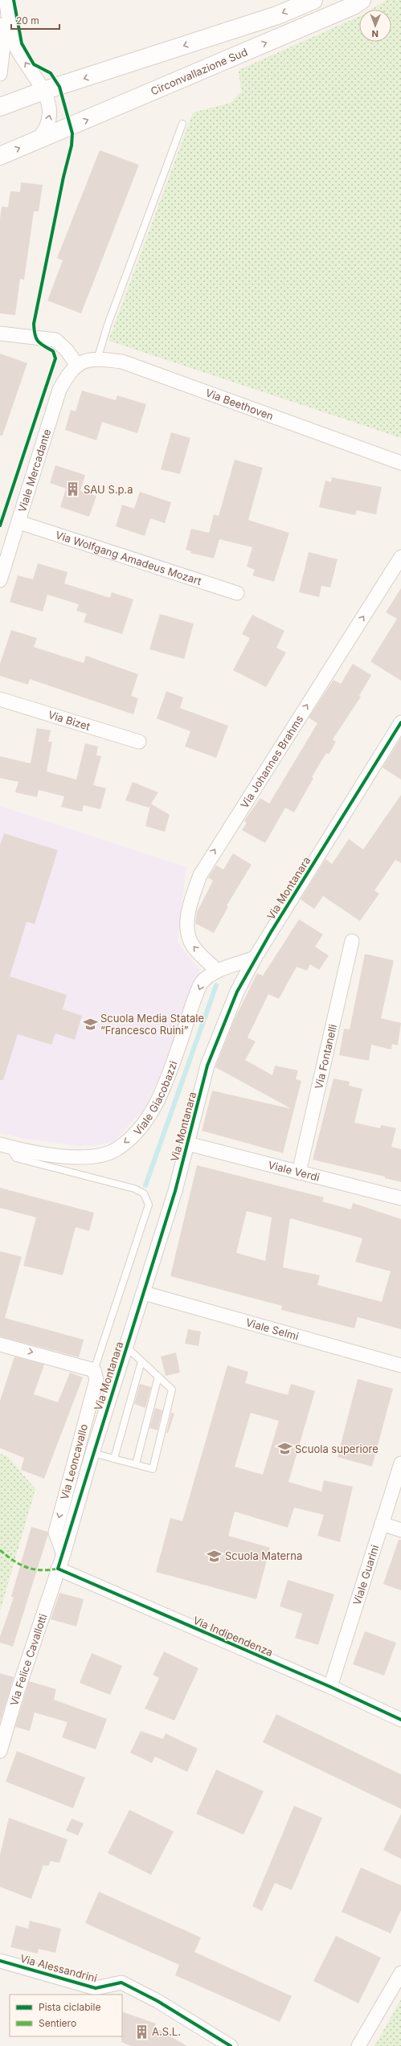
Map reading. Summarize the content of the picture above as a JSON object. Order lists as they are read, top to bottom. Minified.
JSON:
{"streets":{"main road":["Circonvallazione Sud"],"street":["Via Beethoven","Viale Mercadante","Via Wolfgang Amadeus Mozart","Via Bizet","Via Johannes Brahms","Via Montanara","Via Fontanelli","Viale Giacobazzi","Viale Verdi","Viale Selmi","Via Leoncavallo","Viale Guarini","Via Indipendenza","Via Felice Cavallotti","Via Alessandrini"]},"crossings":[["Via Beethoven","Viale Mercadante"],["Viale Mercadante","Via Wolfgang Amadeus Mozart"],["Via Johannes Brahms","Viale Giacobazzi"],["Via Montanara","Viale Giacobazzi"],["Via Montanara","Viale Verdi"],["Via Montanara","Viale Selmi"],["Via Montanara","Via Leoncavallo"],["Via Montanara","Via Indipendenza"],["Via Montanara","Via Felice Cavallotti"],["Via Fontanelli","Viale Verdi"],["Viale Guarini","Via Indipendenza"],["Via Indipendenza","Via Felice Cavallotti"]],"one_way":["Circonvallazione Sud","Via Johannes Brahms","Viale Giacobazzi","Via Leoncavallo"],"places":{"building":["SAU S.p.a","A.S.L."],"school or university":["Scuola Media Statale “Francesco Ruini”","Scuola superiore","Scuola Materna"]},"legend":["Pista ciclabile","Sentiero"],"scale_bar":"20 m","north":"bottom"}
